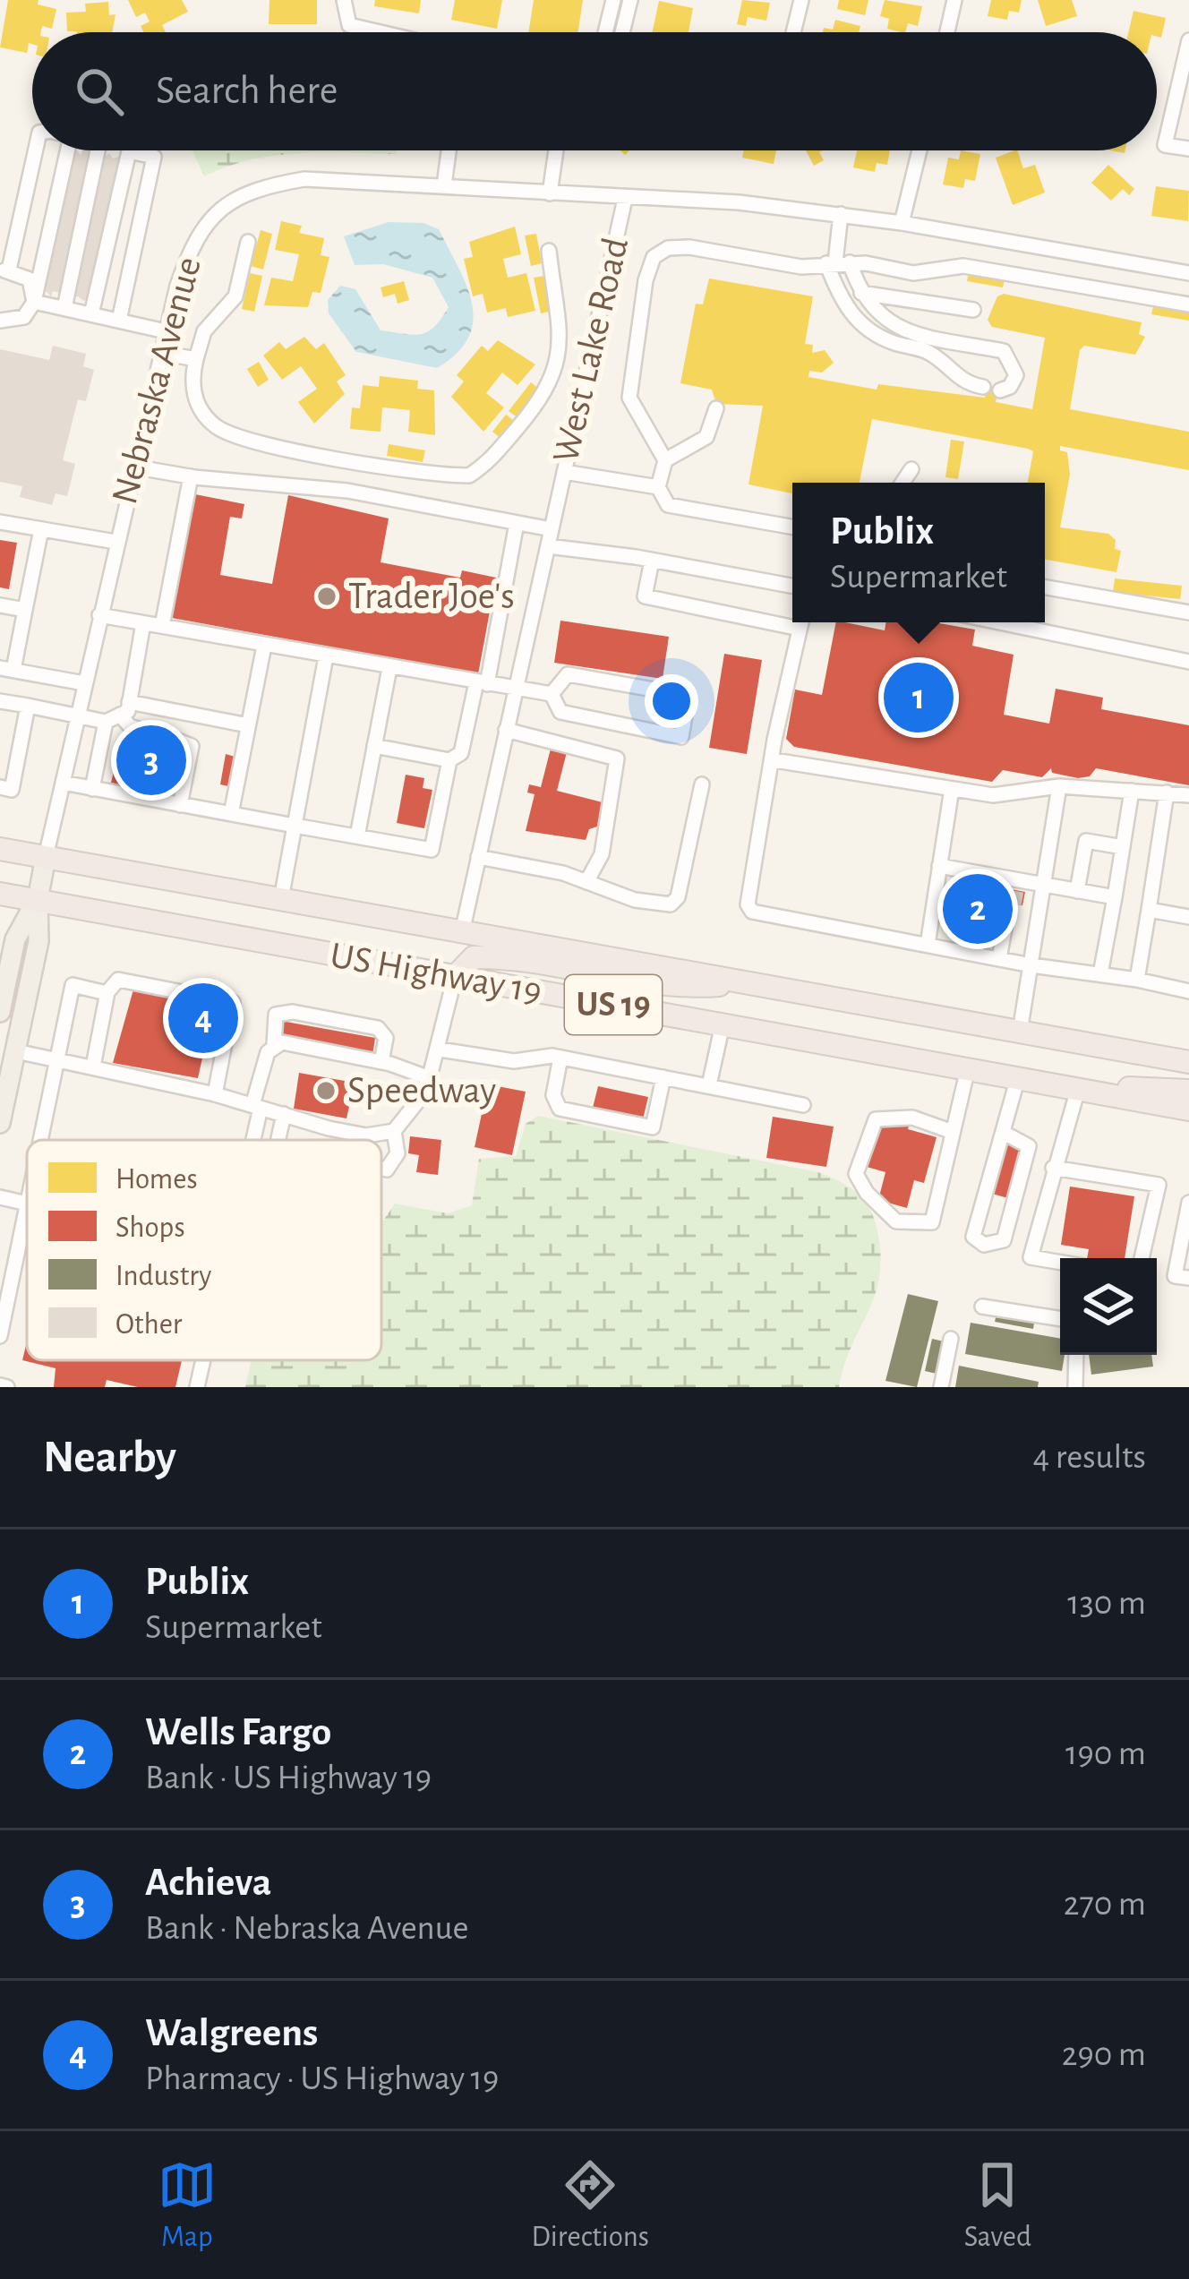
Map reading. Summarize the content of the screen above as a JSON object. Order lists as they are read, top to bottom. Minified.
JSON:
{"streets":{"highway":["US Highway 19","US 19"],"main road":["Nebraska Avenue"],"street":["West Lake Road"]},"crossings":[["West Lake Road","Nebraska Avenue"],["West Lake Road","US Highway 19"],["Nebraska Avenue","US Highway 19"],["Nebraska Avenue","US 19"],["US Highway 19","US 19"]],"places":["Trader Joe's","Speedway"],"legend":["Homes","Shops","Industry","Other"],"page":{"search":"Search here","popup":["Publix","Supermarket"],"pins":["1","3","2","4"],"heading":["Nearby","4 results"],"list":[{"mark":"1","name":"Publix","note":"Supermarket","value":"130 m"},{"mark":"2","name":"Wells Fargo","note":"Bank · US Highway 19","value":"190 m"},{"mark":"3","name":"Achieva","note":"Bank · Nebraska Avenue","value":"270 m"},{"mark":"4","name":"Walgreens","note":"Pharmacy · US Highway 19","value":"290 m"}],"nav":["Map","Directions","Saved"]}}
